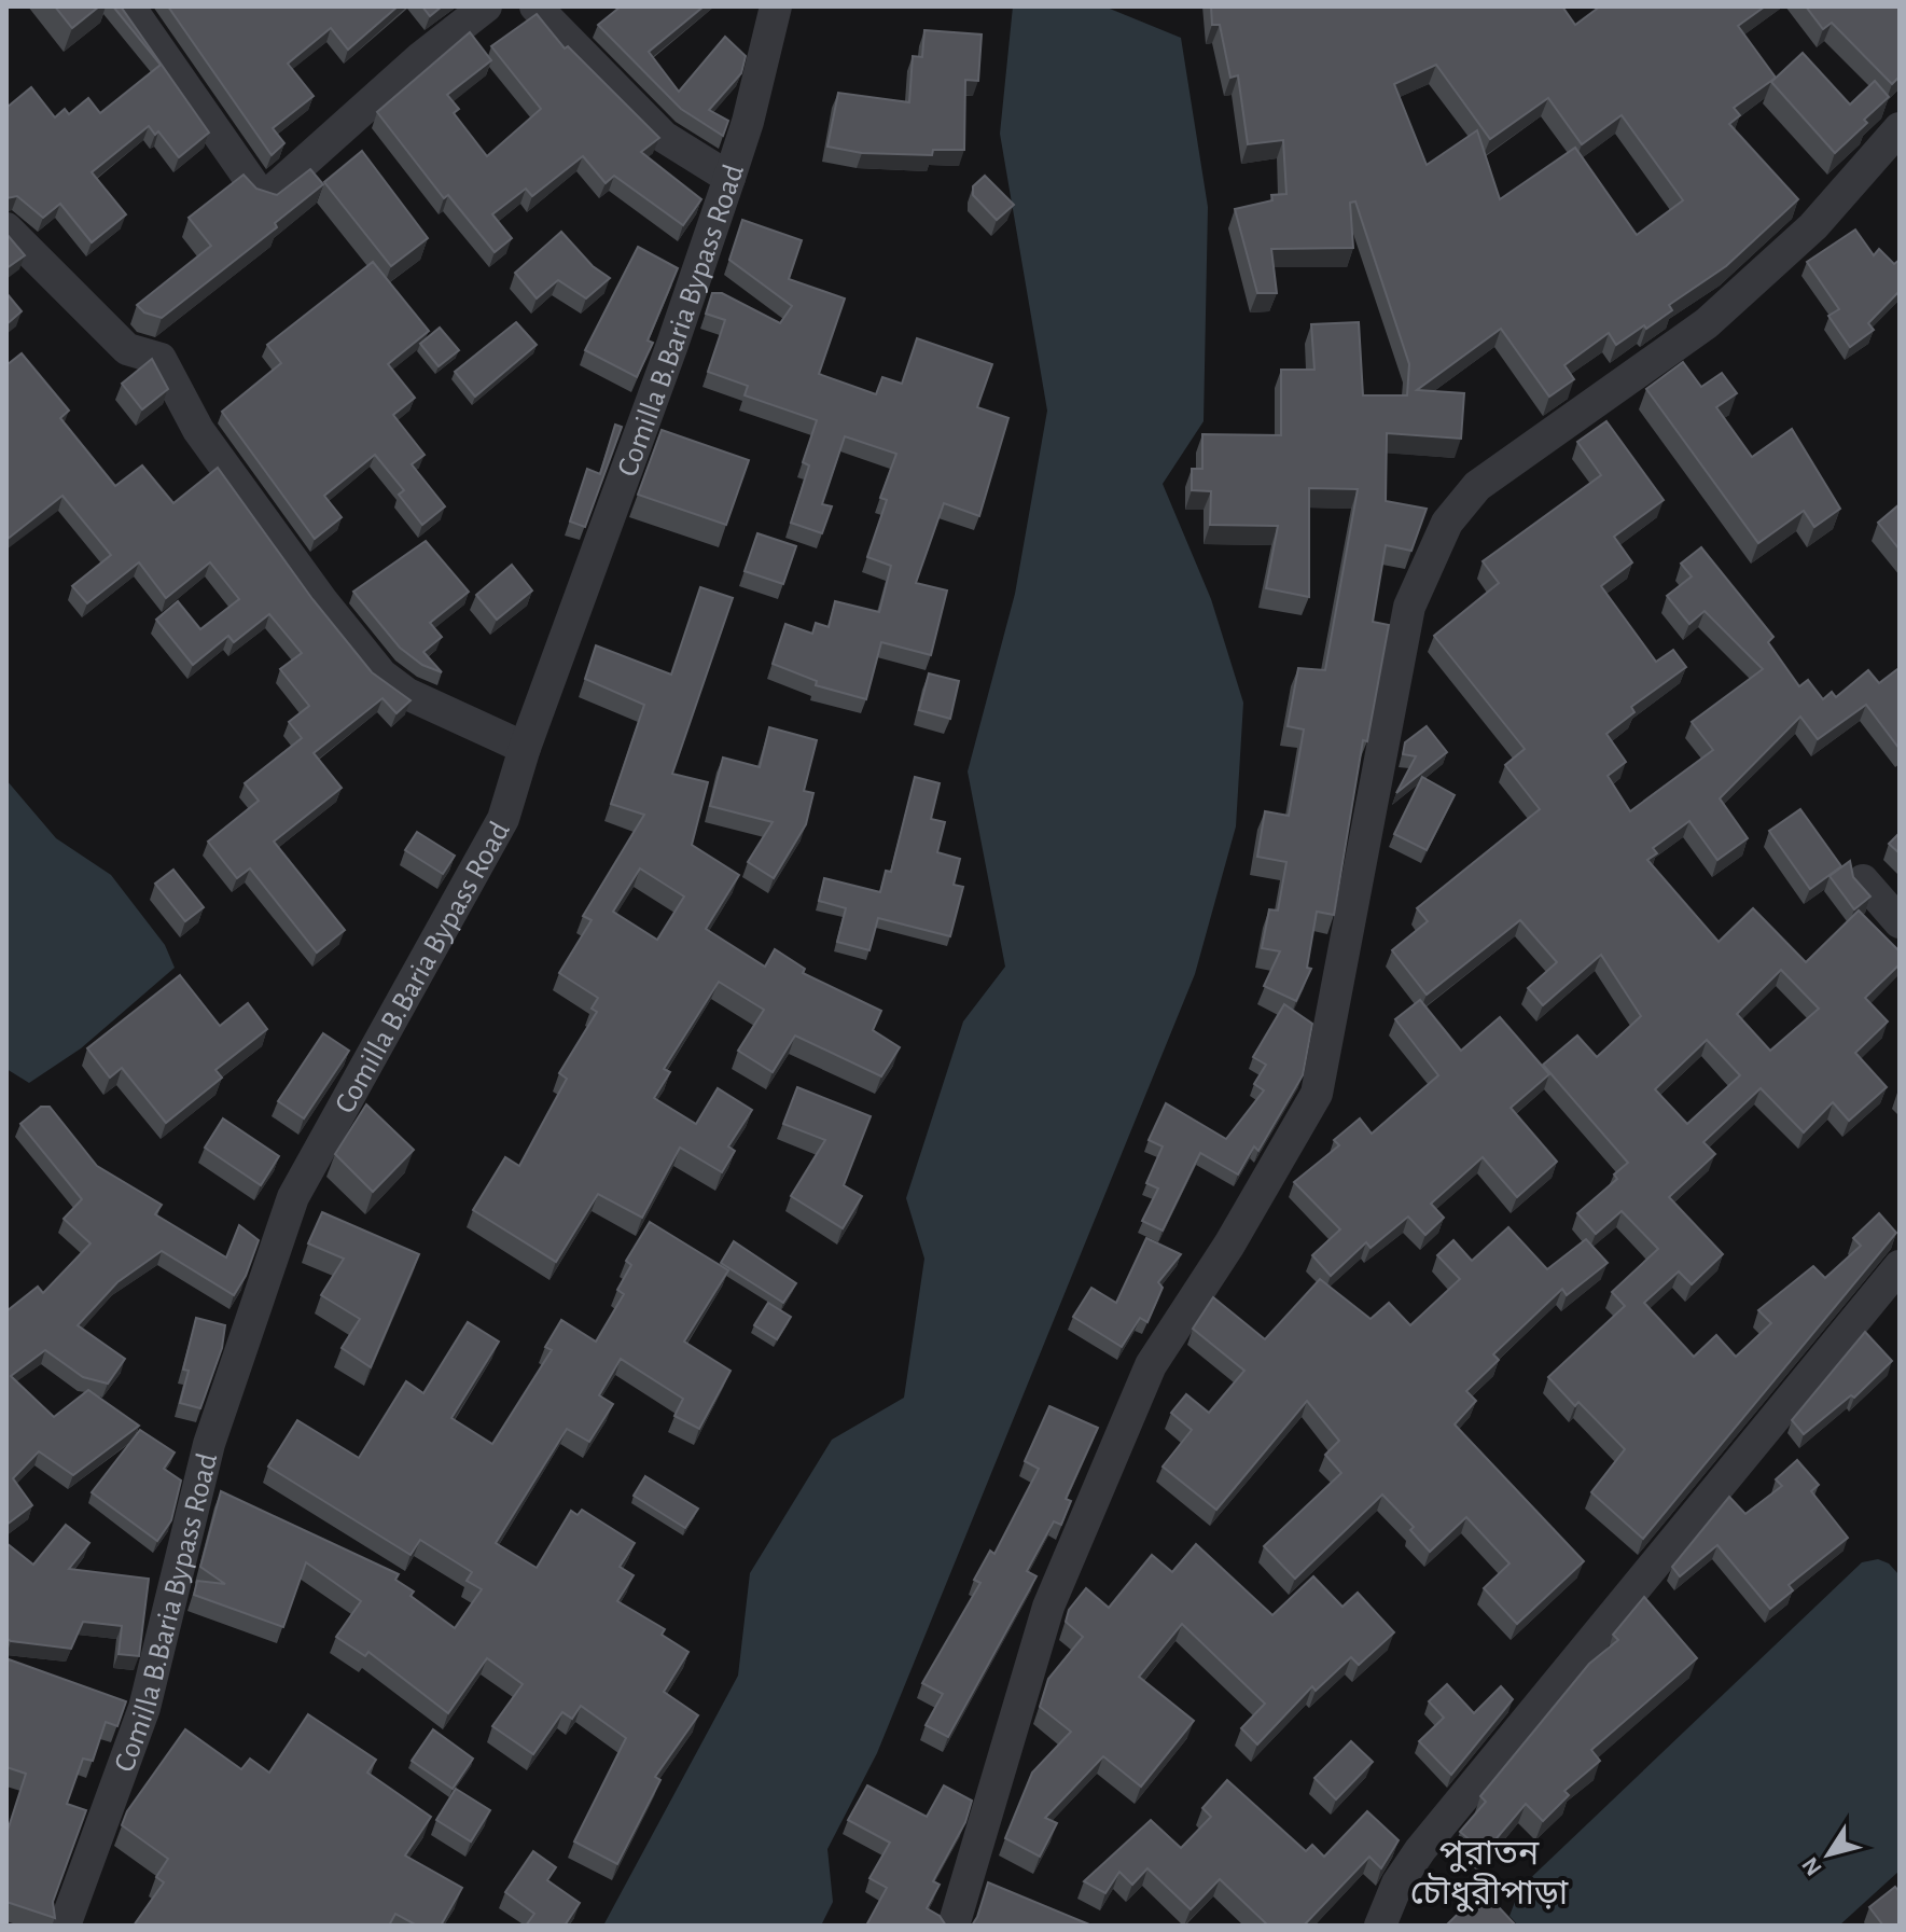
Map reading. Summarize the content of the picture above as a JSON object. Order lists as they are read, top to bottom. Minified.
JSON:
{"streets":{"street":["Comilla B.Baria Bypass Road"]},"districts":["পুরাতন চৌধুরীপাড়া"],"north":"bottom left"}
